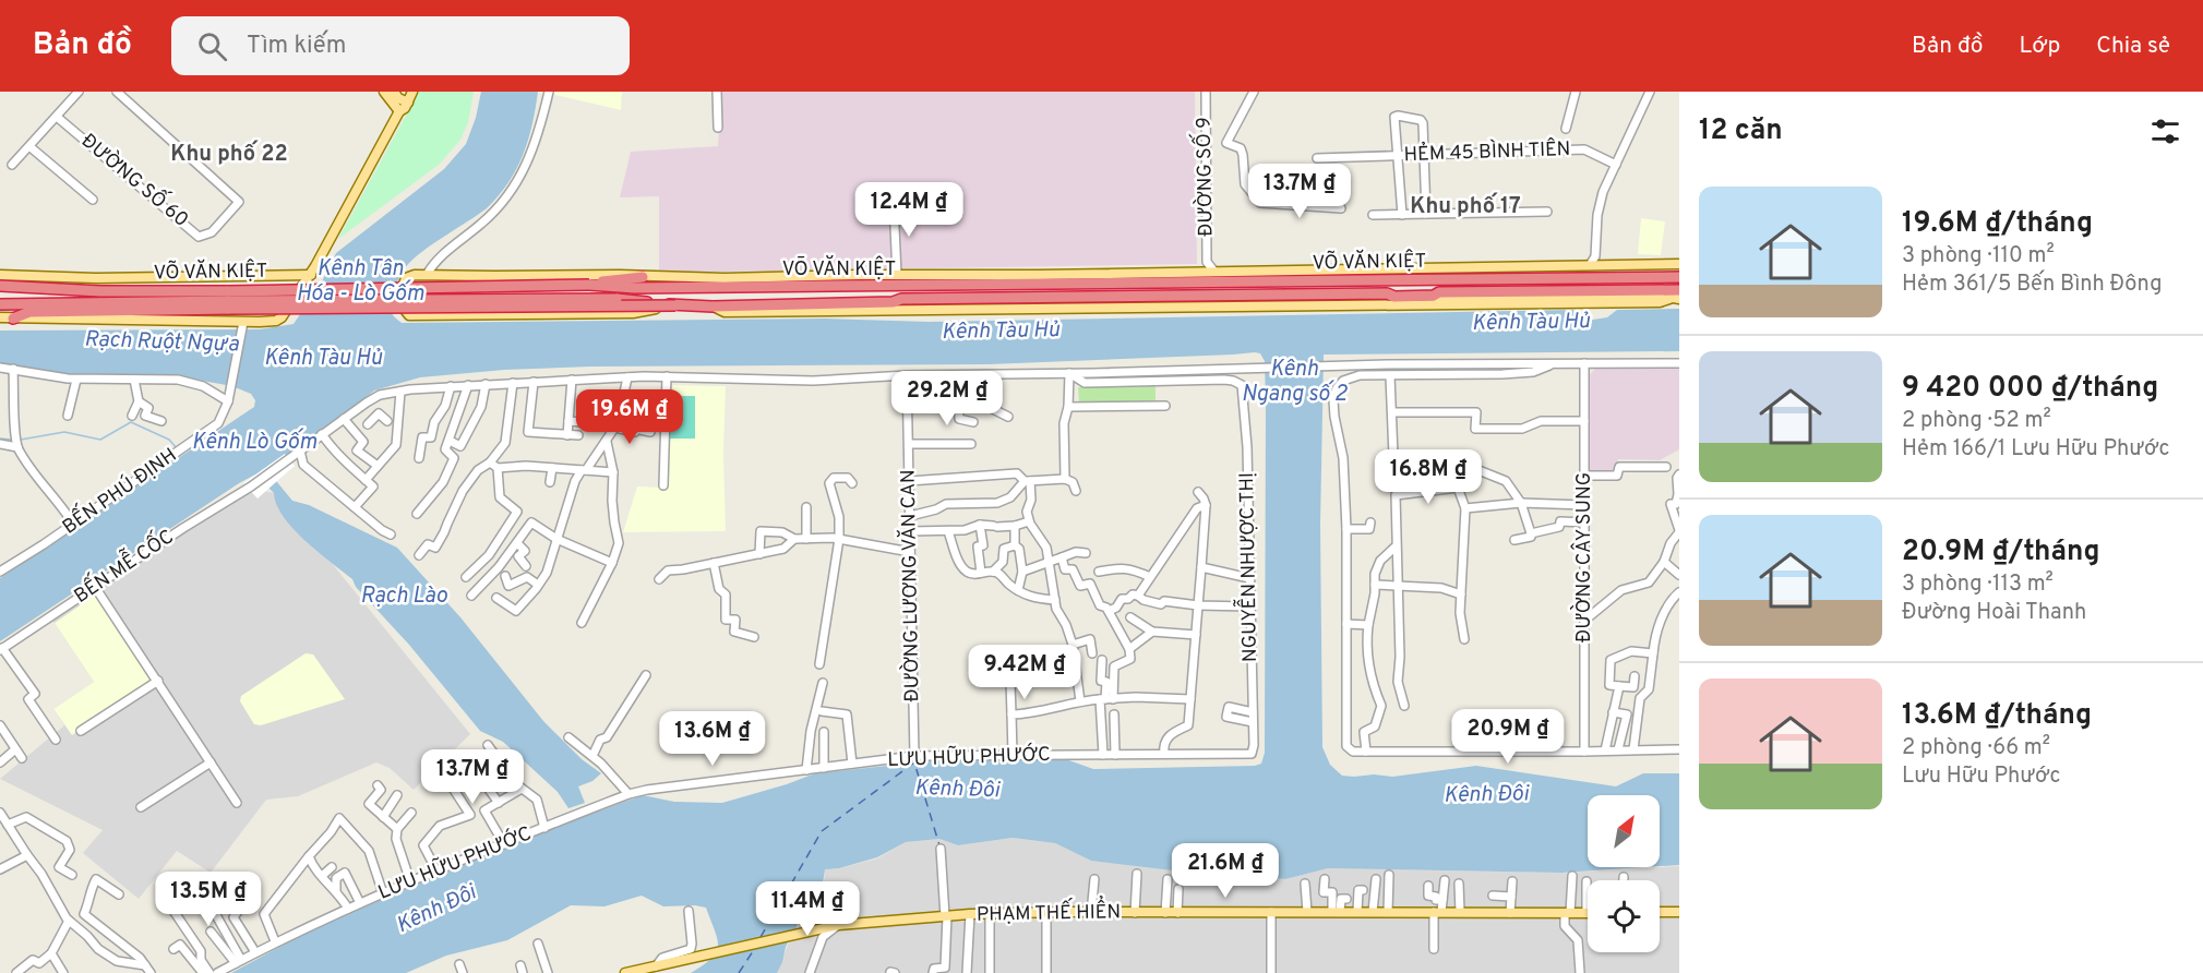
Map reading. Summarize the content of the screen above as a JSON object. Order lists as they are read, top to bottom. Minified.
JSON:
{"streets":{"highway":["VÕ VĂN KIỆT"],"main road":["PHẠM THẾ HIỂN"],"street":["HẺM 45 BÌNH TIÊN","ĐƯỜNG SỐ 9","ĐƯỜNG SỐ 60","BẾN PHÚ ĐỊNH","ĐƯỜNG CÂY SUNG","BẾN MỄ CỐC","NGUYỄN NHƯỢC THỊ","ĐƯỜNG LƯƠNG VĂN CAN","LƯU HỮU PHƯỚC"]},"crossings":[["ĐƯỜNG SỐ 9","VÕ VĂN KIỆT"],["BẾN MỄ CỐC","NGUYỄN NHƯỢC THỊ"],["BẾN MỄ CỐC","ĐƯỜNG LƯƠNG VĂN CAN"],["NGUYỄN NHƯỢC THỊ","LƯU HỮU PHƯỚC"],["ĐƯỜNG LƯƠNG VĂN CAN","LƯU HỮU PHƯỚC"]],"districts":["Khu phố 22","Khu phố 17"],"water":["Kênh Tân Hóa - Lò Gốm","Kênh Tàu Hủ","Rạch Ruột Ngựa","Kênh Ngang số 2","Kênh Lò Gốm","Rạch Lào","Kênh Đôi"],"north":"top right","page":{"header":"Bản đồ","search":"Tìm kiếm","nav":["Bản đồ","Lớp","Chia sẻ"],"heading":"12 căn","price":["13.7M ₫","12.4M ₫","29.2M ₫","19.6M ₫","16.8M ₫","9.42M ₫","20.9M ₫","13.6M ₫","13.7M ₫","21.6M ₫","13.5M ₫","11.4M ₫"],"list":[{"name":"19.6M ₫/tháng","note":"3 phòng · 110 m² · Hẻm 361/5 Bến Bình Đông"},{"name":"9 420 000 ₫/tháng","note":"2 phòng · 52 m² · Hẻm 166/1 Lưu Hữu Phước"},{"name":"20.9M ₫/tháng","note":"3 phòng · 113 m² · Đường Hoài Thanh"},{"name":"13.6M ₫/tháng","note":"2 phòng · 66 m² · Lưu Hữu Phước"}]}}
